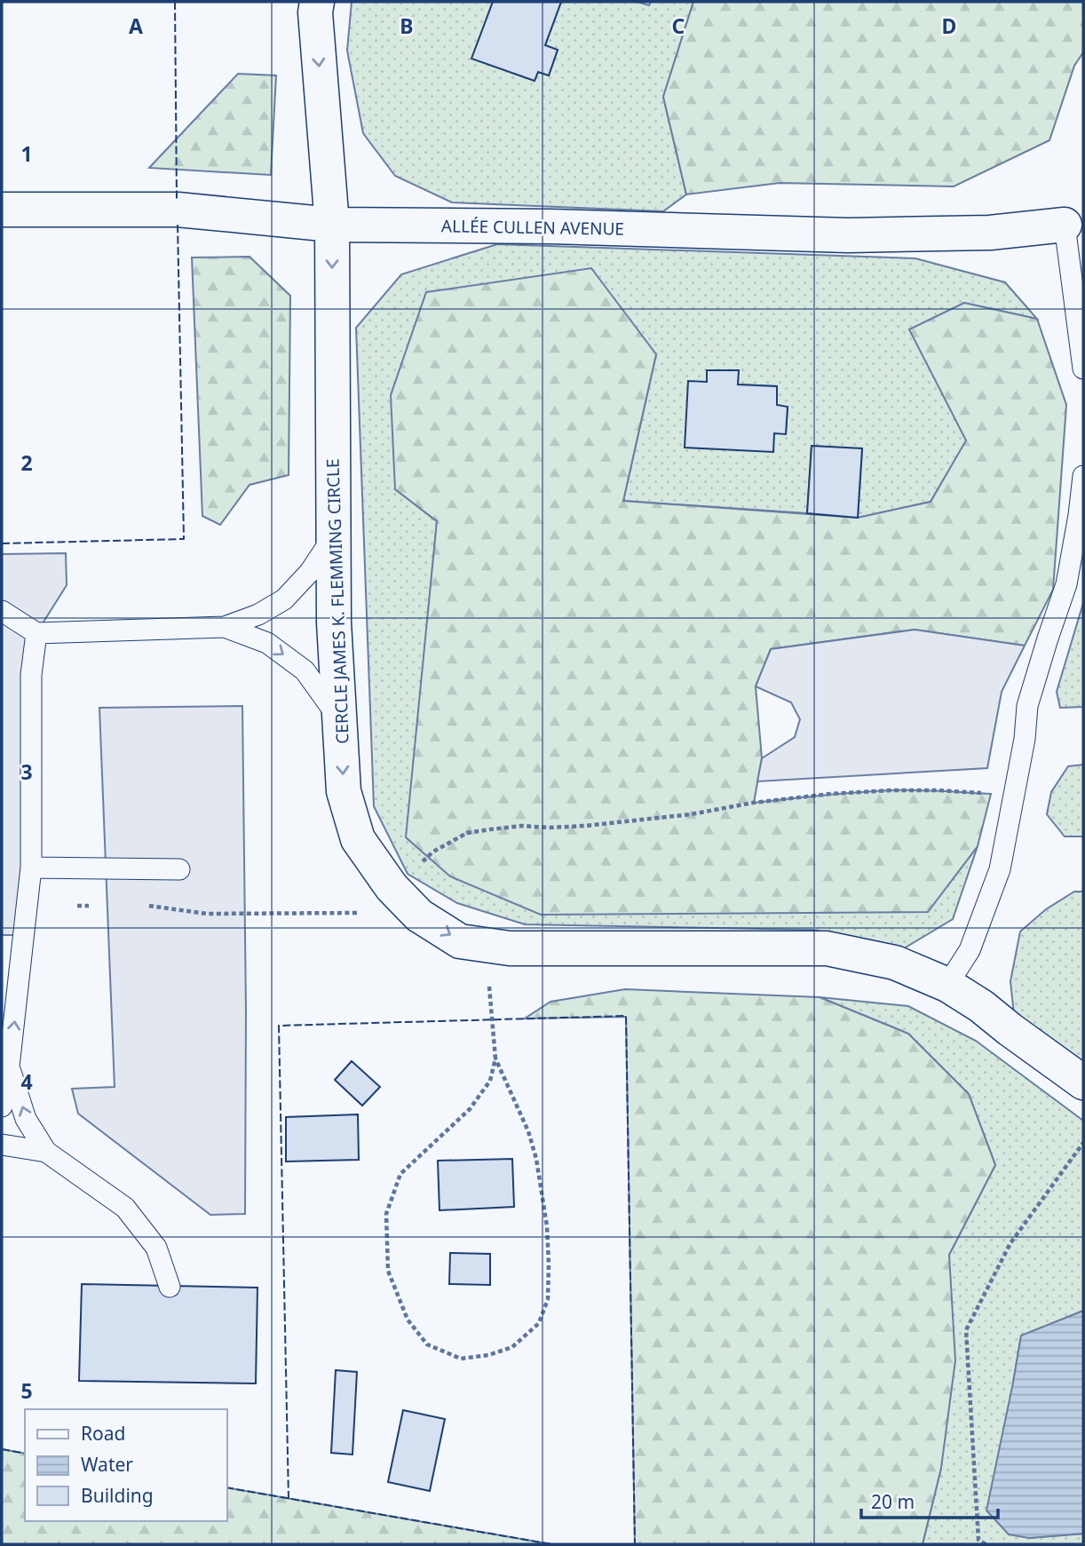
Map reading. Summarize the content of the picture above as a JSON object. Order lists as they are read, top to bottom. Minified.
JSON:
{"streets":{"street":["ALLÉE CULLEN AVENUE","CERCLE JAMES K. FLEMMING CIRCLE"]},"crossings":[["ALLÉE CULLEN AVENUE","CERCLE JAMES K. FLEMMING CIRCLE"]],"one_way":["CERCLE JAMES K. FLEMMING CIRCLE"],"legend":["Road","Water","Building"],"scale_bar":"20 m","grid":{"columns":["A","B","C","D"],"rows":["1","2","3","4","5"]}}
